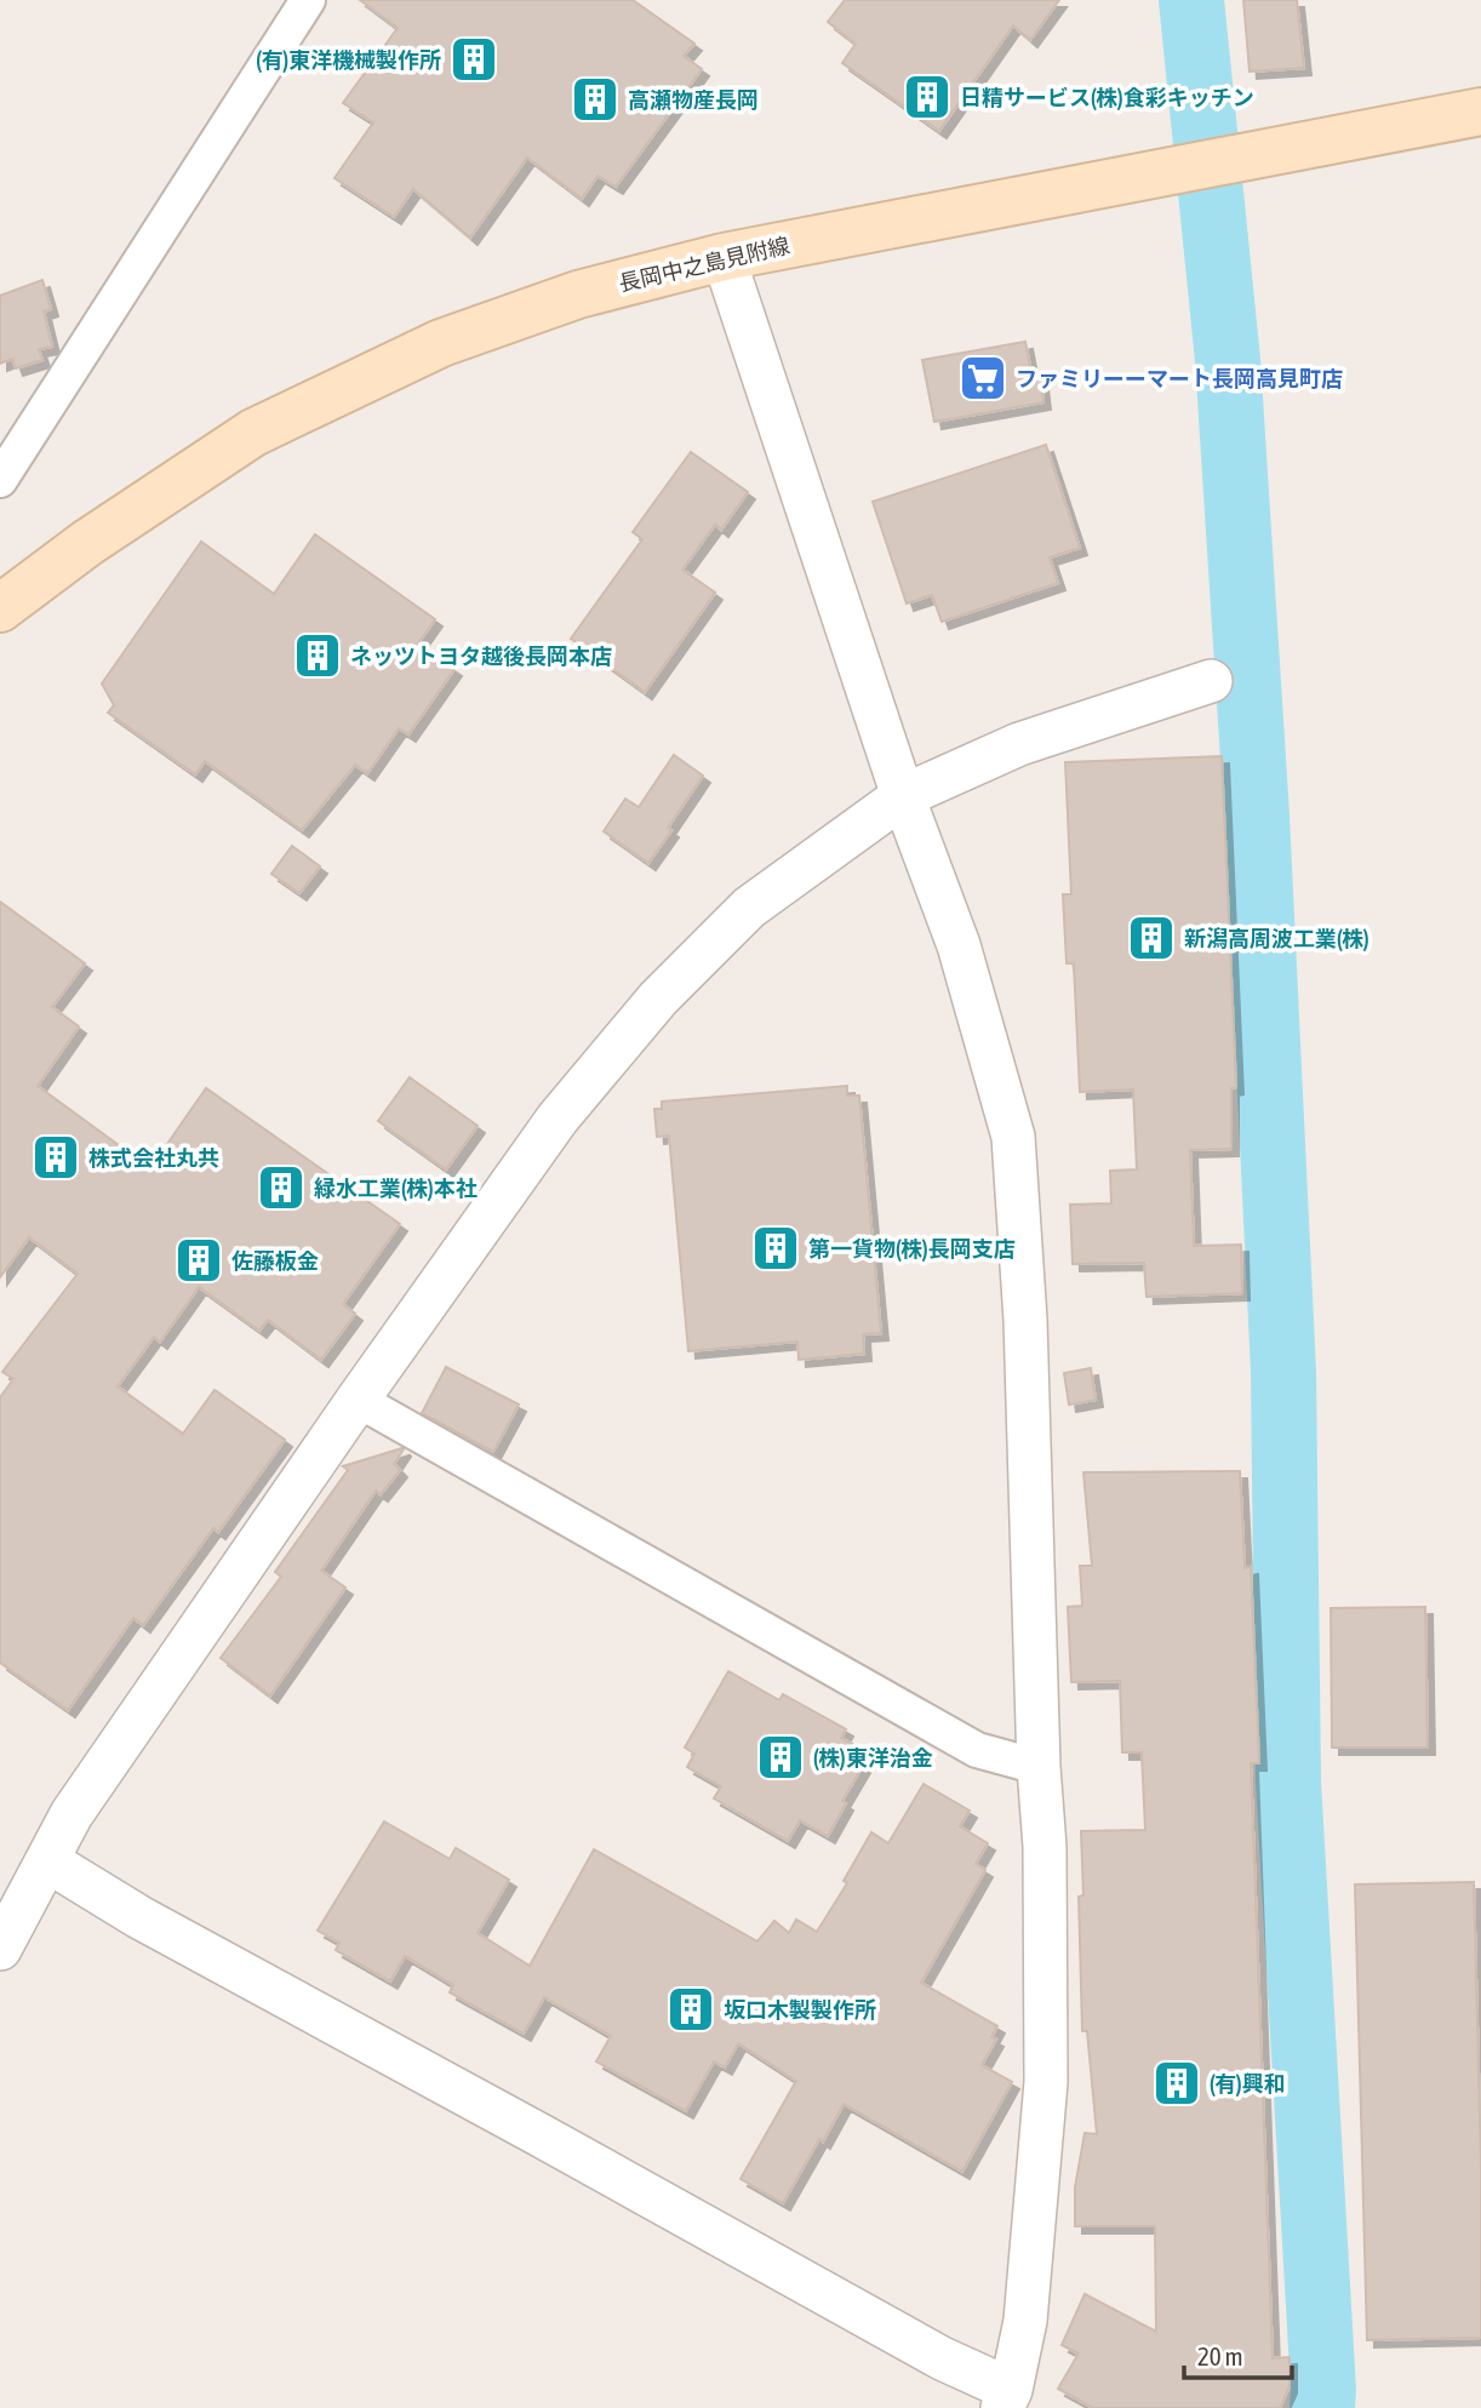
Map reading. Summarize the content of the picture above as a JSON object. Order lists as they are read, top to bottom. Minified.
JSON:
{"streets":{"main road":["長岡中之島見附線"]},"places":{"building":["(有)東洋機械製作所","日精サービス(株)食彩キッチン","高瀬物産長岡","ネッツトヨタ越後長岡本店","新潟高周波工業(株)","株式会社丸共","緑水工業(株)本社","第一貨物(株)長岡支店","佐藤板金","(株)東洋治金","坂口木製製作所","(有)興和"],"supermarket":["ファミリーーマート長岡高見町店"]},"scale_bar":"20 m"}
